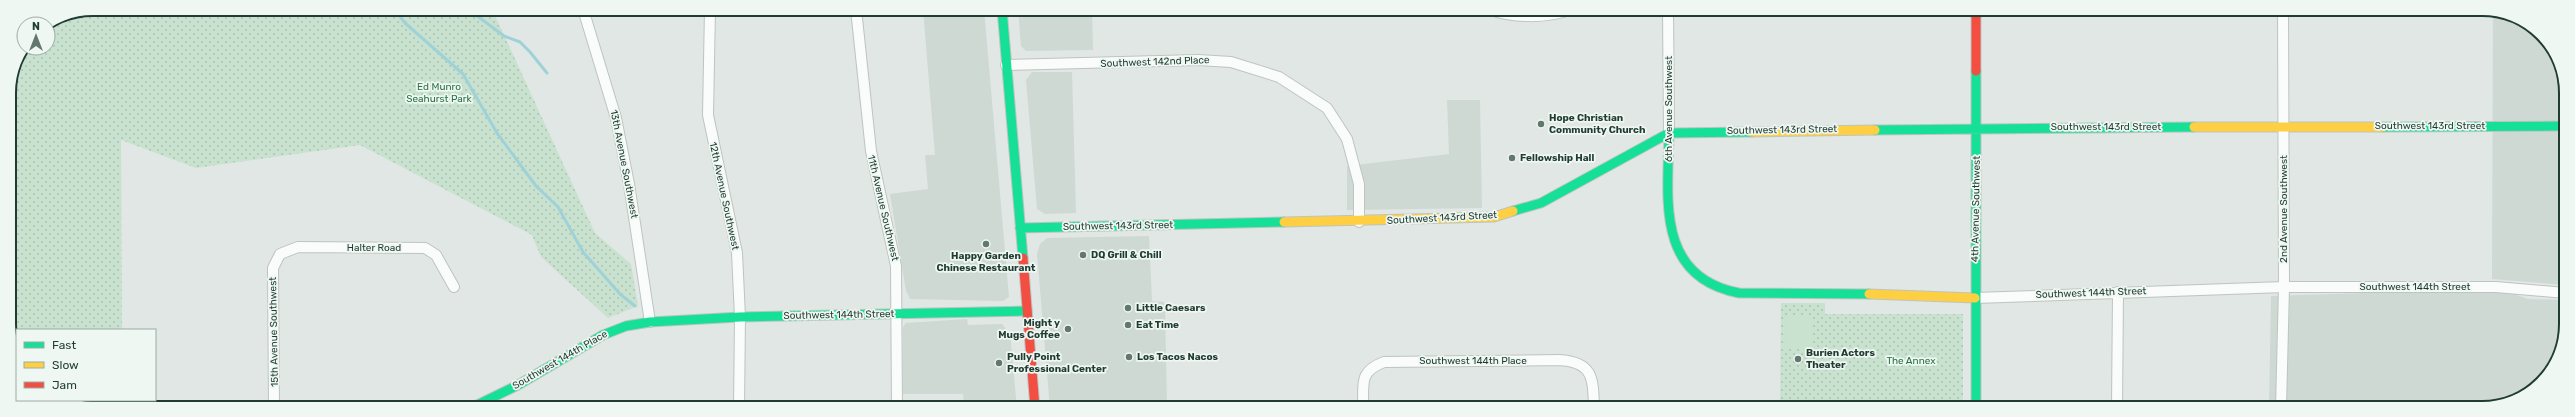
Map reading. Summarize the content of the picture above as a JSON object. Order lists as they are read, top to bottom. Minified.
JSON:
{"streets":{"street":["Southwest 142nd Place","6th Avenue Southwest","Southwest 143rd Street","13th Avenue Southwest","12th Avenue Southwest","11th Avenue Southwest","4th Avenue Southwest","2nd Avenue Southwest","Halter Road","Southwest 144th Street","15th Avenue Southwest","Southwest 144th Place"]},"crossings":[["Southwest 142nd Place","Southwest 143rd Street"],["6th Avenue Southwest","Southwest 143rd Street"],["6th Avenue Southwest","Southwest 144th Street"],["Southwest 143rd Street","4th Avenue Southwest"],["Southwest 143rd Street","2nd Avenue Southwest"],["13th Avenue Southwest","Southwest 144th Street"],["13th Avenue Southwest","Southwest 144th Place"],["12th Avenue Southwest","Southwest 144th Street"],["11th Avenue Southwest","Southwest 144th Street"],["4th Avenue Southwest","Southwest 144th Street"],["2nd Avenue Southwest","Southwest 144th Street"],["Halter Road","15th Avenue Southwest"],["Southwest 144th Street","Southwest 144th Place"]],"parks":["Ed Munro Seahurst Park","The Annex"],"places":["Hope Christian Community Church","Fellowship Hall","Happy Garden Chinese Restaurant","DQ Grill & Chill","Little Caesars","Eat Time","Might y Mugs Coffee","Los Tacos Nacos","Burien Actors Theater","Pully Point Professional Center"],"legend":["Fast","Slow","Jam"],"north":"top"}
